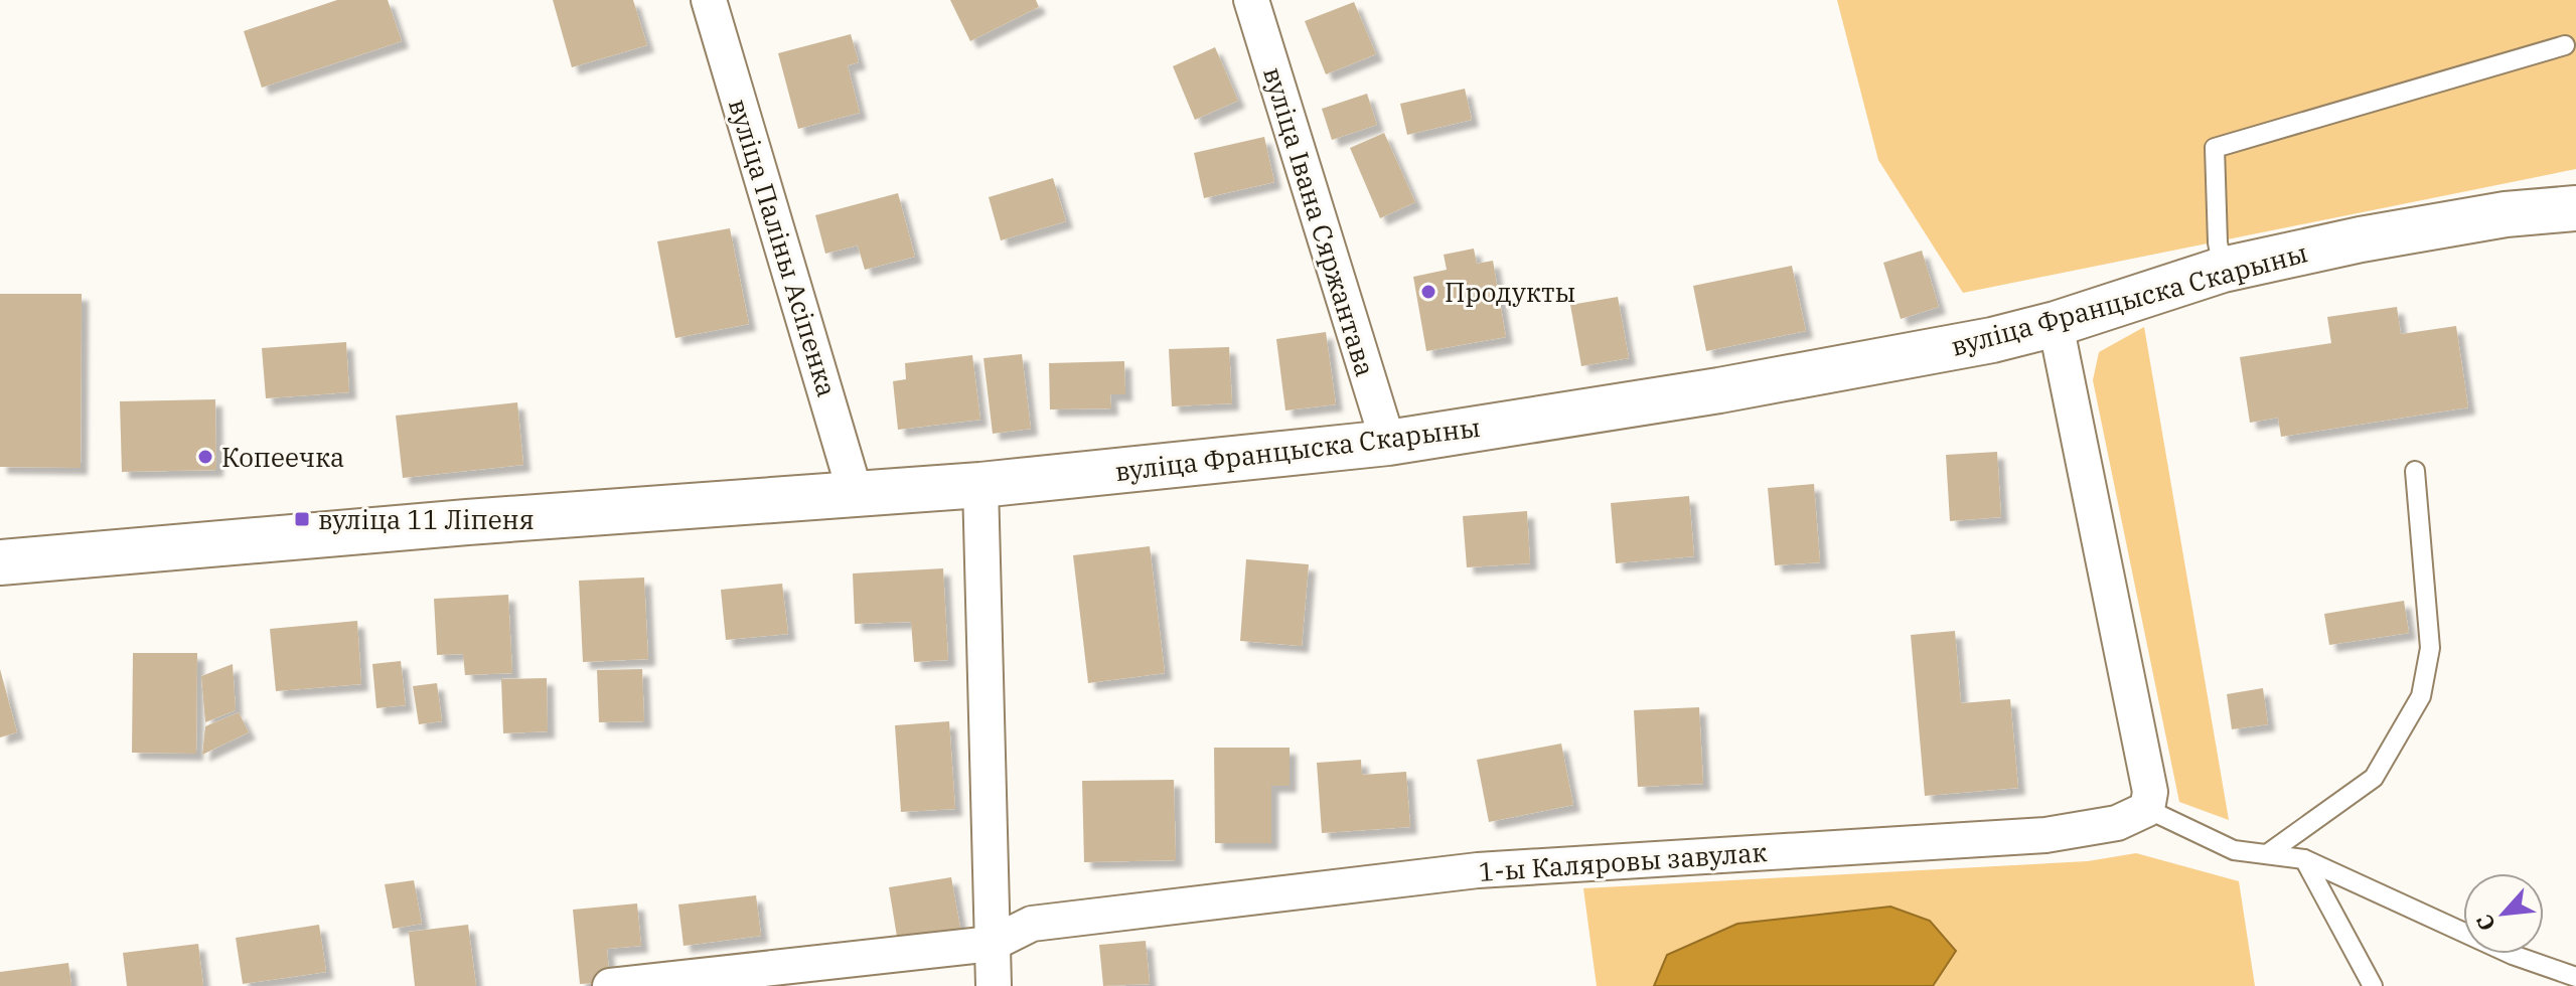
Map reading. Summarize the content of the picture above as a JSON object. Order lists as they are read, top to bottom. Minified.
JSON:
{"streets":{"main road":["вуліца Францыска Скарыны"],"street":["вуліца Івана Сяржантава","вуліца Паліны Асіпенка","1-ы Каляровы завулак"]},"crossings":[["вуліца Івана Сяржантава","вуліца Францыска Скарыны"],["вуліца Паліны Асіпенка","вуліца Францыска Скарыны"]],"places":{"other":["Продукты","Копеечка"],"transit":["вуліца 11 Ліпеня"]},"north":"bottom left"}
